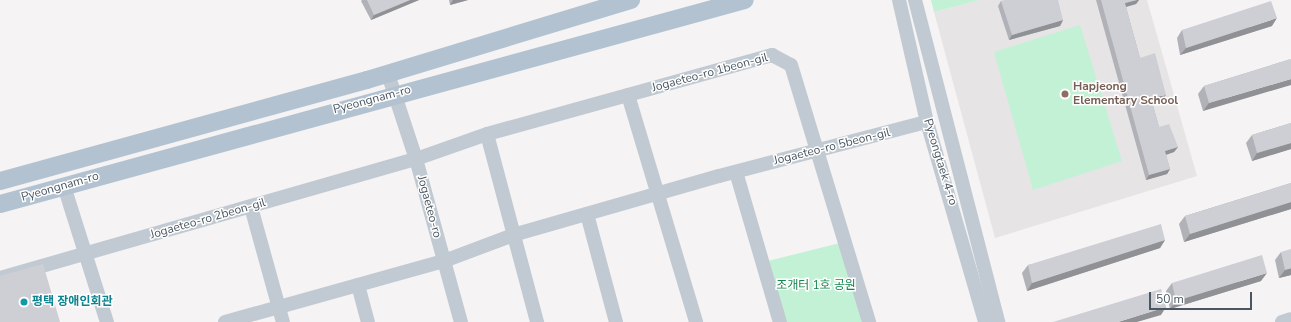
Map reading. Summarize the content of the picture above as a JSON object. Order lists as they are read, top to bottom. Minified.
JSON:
{"streets":{"main road":["Pyeongnam-ro"],"street":["Jogaeteo-ro 1beon-gil","Jogaeteo-ro 5beon-gil","Pyeongtaek 4-ro","Jogaeteo-ro","Jogaeteo-ro 2beon-gil"]},"crossings":[["Jogaeteo-ro 1beon-gil","Jogaeteo-ro 5beon-gil"],["Jogaeteo-ro 1beon-gil","Jogaeteo-ro"],["Jogaeteo-ro 1beon-gil","Jogaeteo-ro 2beon-gil"],["Pyeongnam-ro","Jogaeteo-ro"],["Jogaeteo-ro 5beon-gil","Pyeongtaek 4-ro"],["Jogaeteo-ro 5beon-gil","Jogaeteo-ro"],["Jogaeteo-ro","Jogaeteo-ro 2beon-gil"]],"parks":["조개터 1호 공원"],"places":["Hapjeong Elementary School","평택 장애인회관"],"scale_bar":"50 m"}
